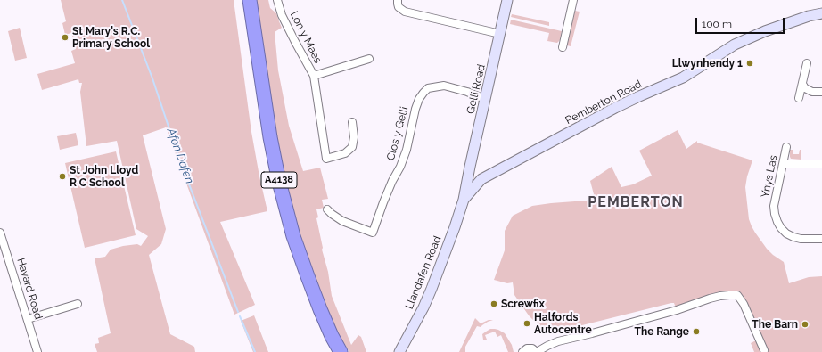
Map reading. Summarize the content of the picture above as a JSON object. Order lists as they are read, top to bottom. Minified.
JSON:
{"streets":{"highway":["A4138"],"main road":["Gelli Road","Pemberton Road","Llandafen Road"],"street":["Lon y Maes","Clos y Gelli","Ynys Las","Havard Road"]},"crossings":[["Gelli Road","Clos y Gelli"],["Gelli Road","Llandafen Road"]],"districts":["PEMBERTON"],"water":["Afon Dafen"],"places":["St Mary's R.C. Primary School","Llwynhendy 1","St John Lloyd R C School","Screwfix","Halfords Autocentre","The Barn","The Range"],"scale_bar":"100 m"}
